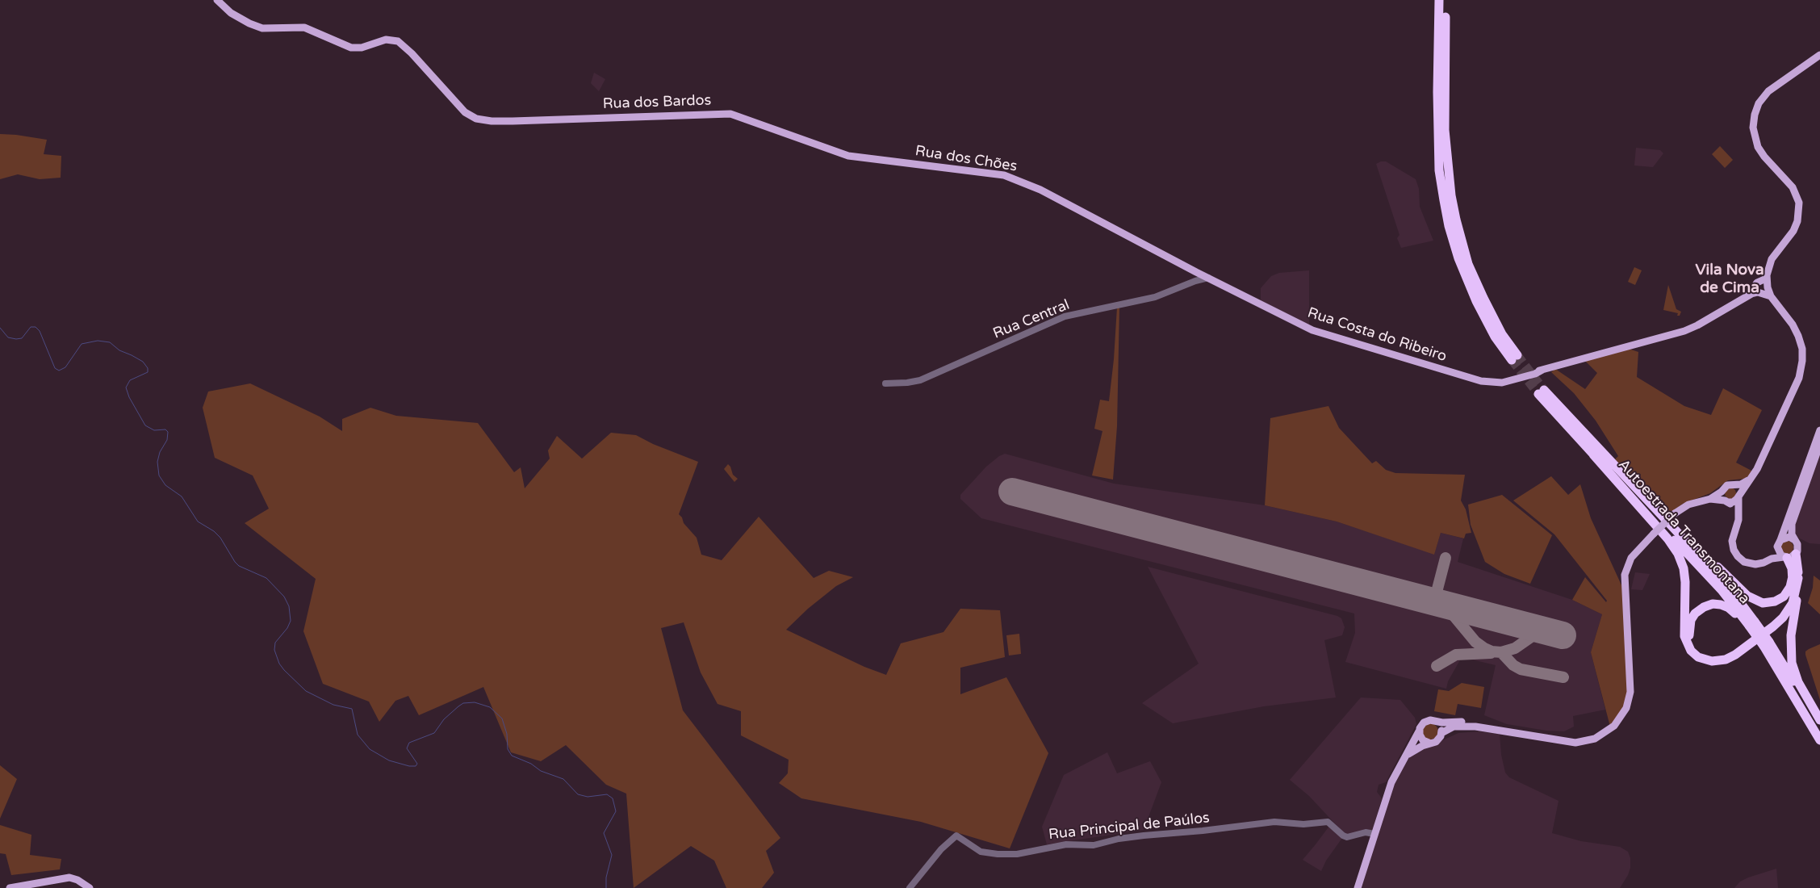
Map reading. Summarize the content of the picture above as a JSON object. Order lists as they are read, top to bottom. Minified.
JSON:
{"streets":{"highway":["Autoestrada Transmontana"],"main road":["Rua dos Bardos","Rua dos Chões","Rua Costa do Ribeiro"],"street":["Rua Central","Rua Principal de Paúlos"]},"crossings":[["Rua dos Bardos","Rua dos Chões"],["Rua dos Chões","Rua Central"],["Rua dos Chões","Rua Costa do Ribeiro"]],"districts":["Vila Nova de Cima"]}
